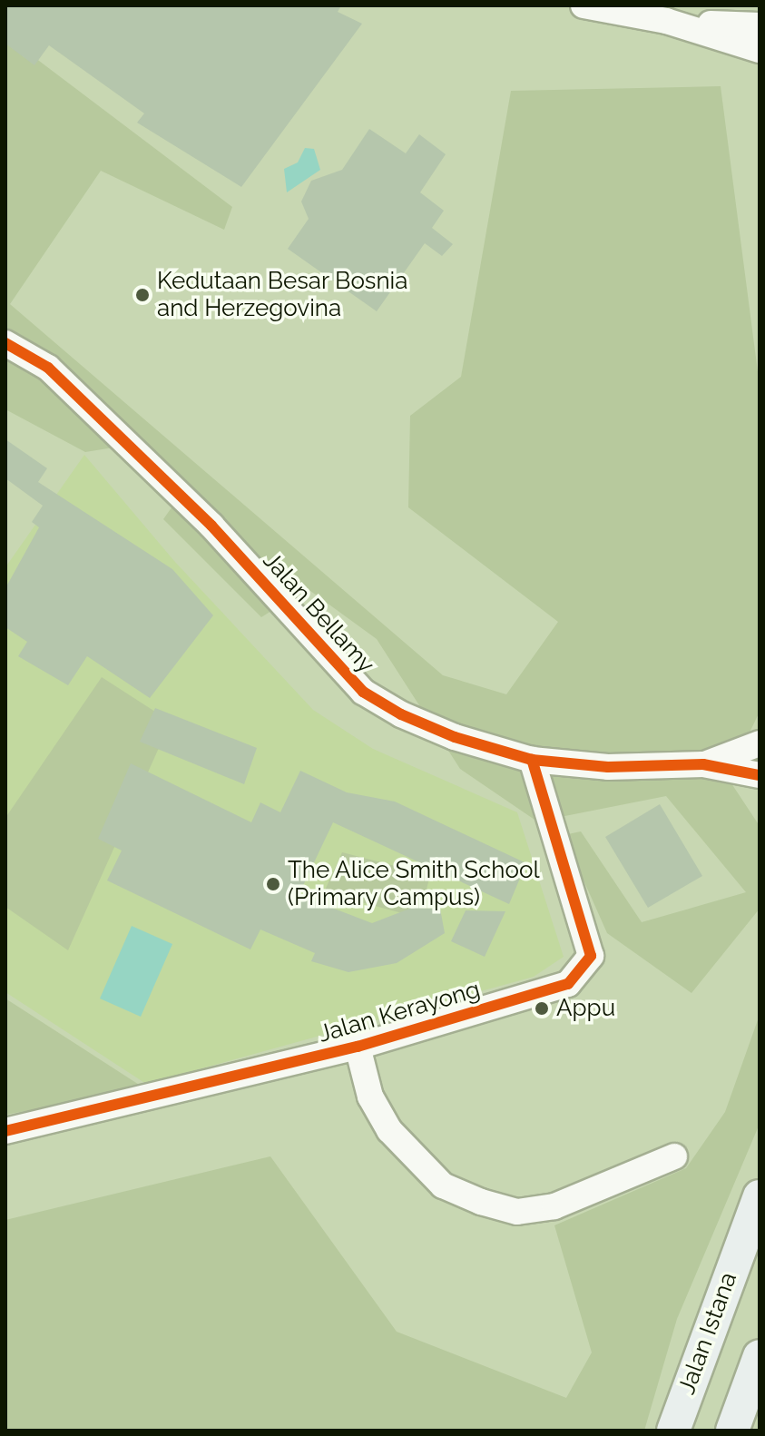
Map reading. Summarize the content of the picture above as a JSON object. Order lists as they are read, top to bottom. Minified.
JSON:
{"streets":{"main road":["Jalan Istana"],"street":["Jalan Bellamy","Jalan Kerayong"]},"crossings":[["Jalan Bellamy","Jalan Kerayong"]],"places":["Kedutaan Besar Bosnia and Herzegovina","The Alice Smith School (Primary Campus)","Appu"]}
